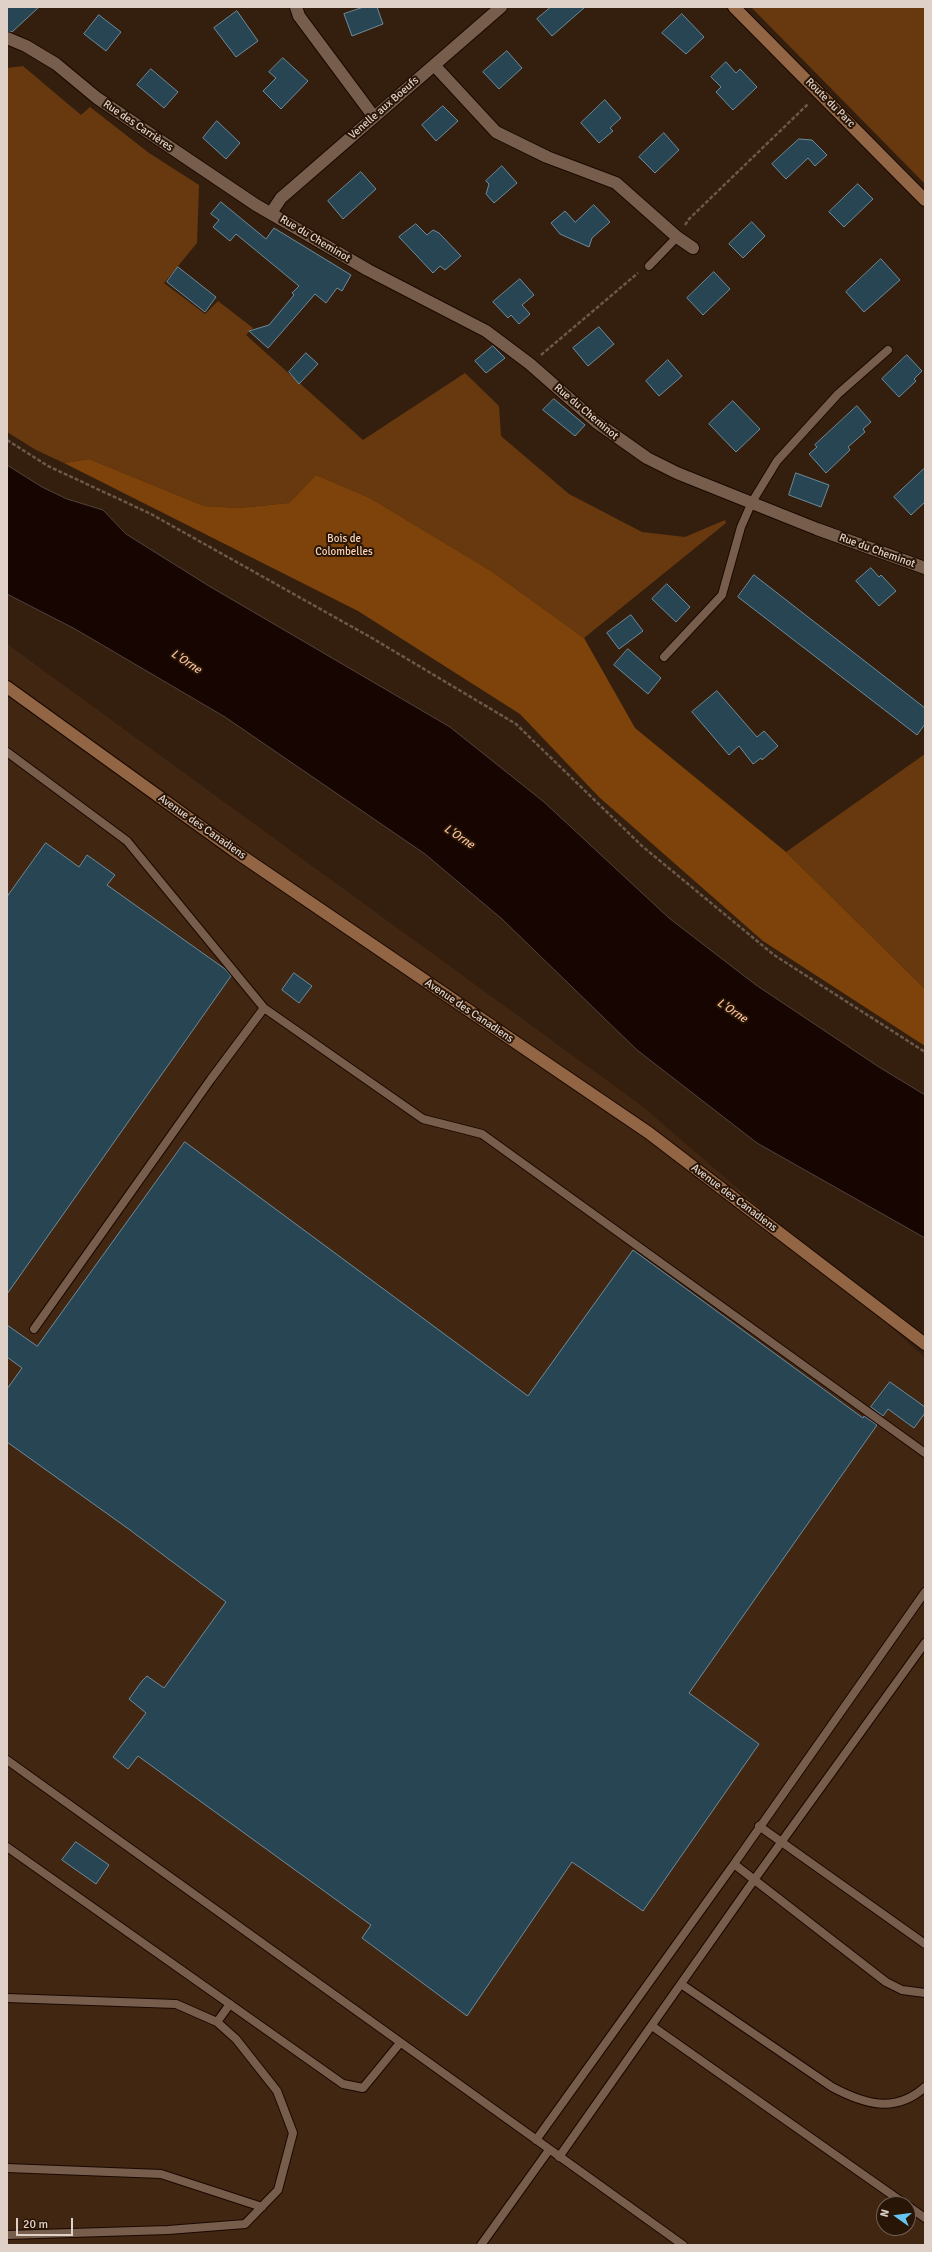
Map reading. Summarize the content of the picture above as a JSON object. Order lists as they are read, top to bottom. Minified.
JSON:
{"streets":{"street":["Route du Parc","Venelle aux Boeufs","Rue des Carrières","Rue du Cheminot","Avenue des Canadiens"]},"crossings":[["Venelle aux Boeufs","Rue des Carrières"],["Venelle aux Boeufs","Rue du Cheminot"],["Rue des Carrières","Rue du Cheminot"]],"water":["L'Orne"],"parks":["Bois de Colombelles"],"scale_bar":"20 m","north":"left"}
